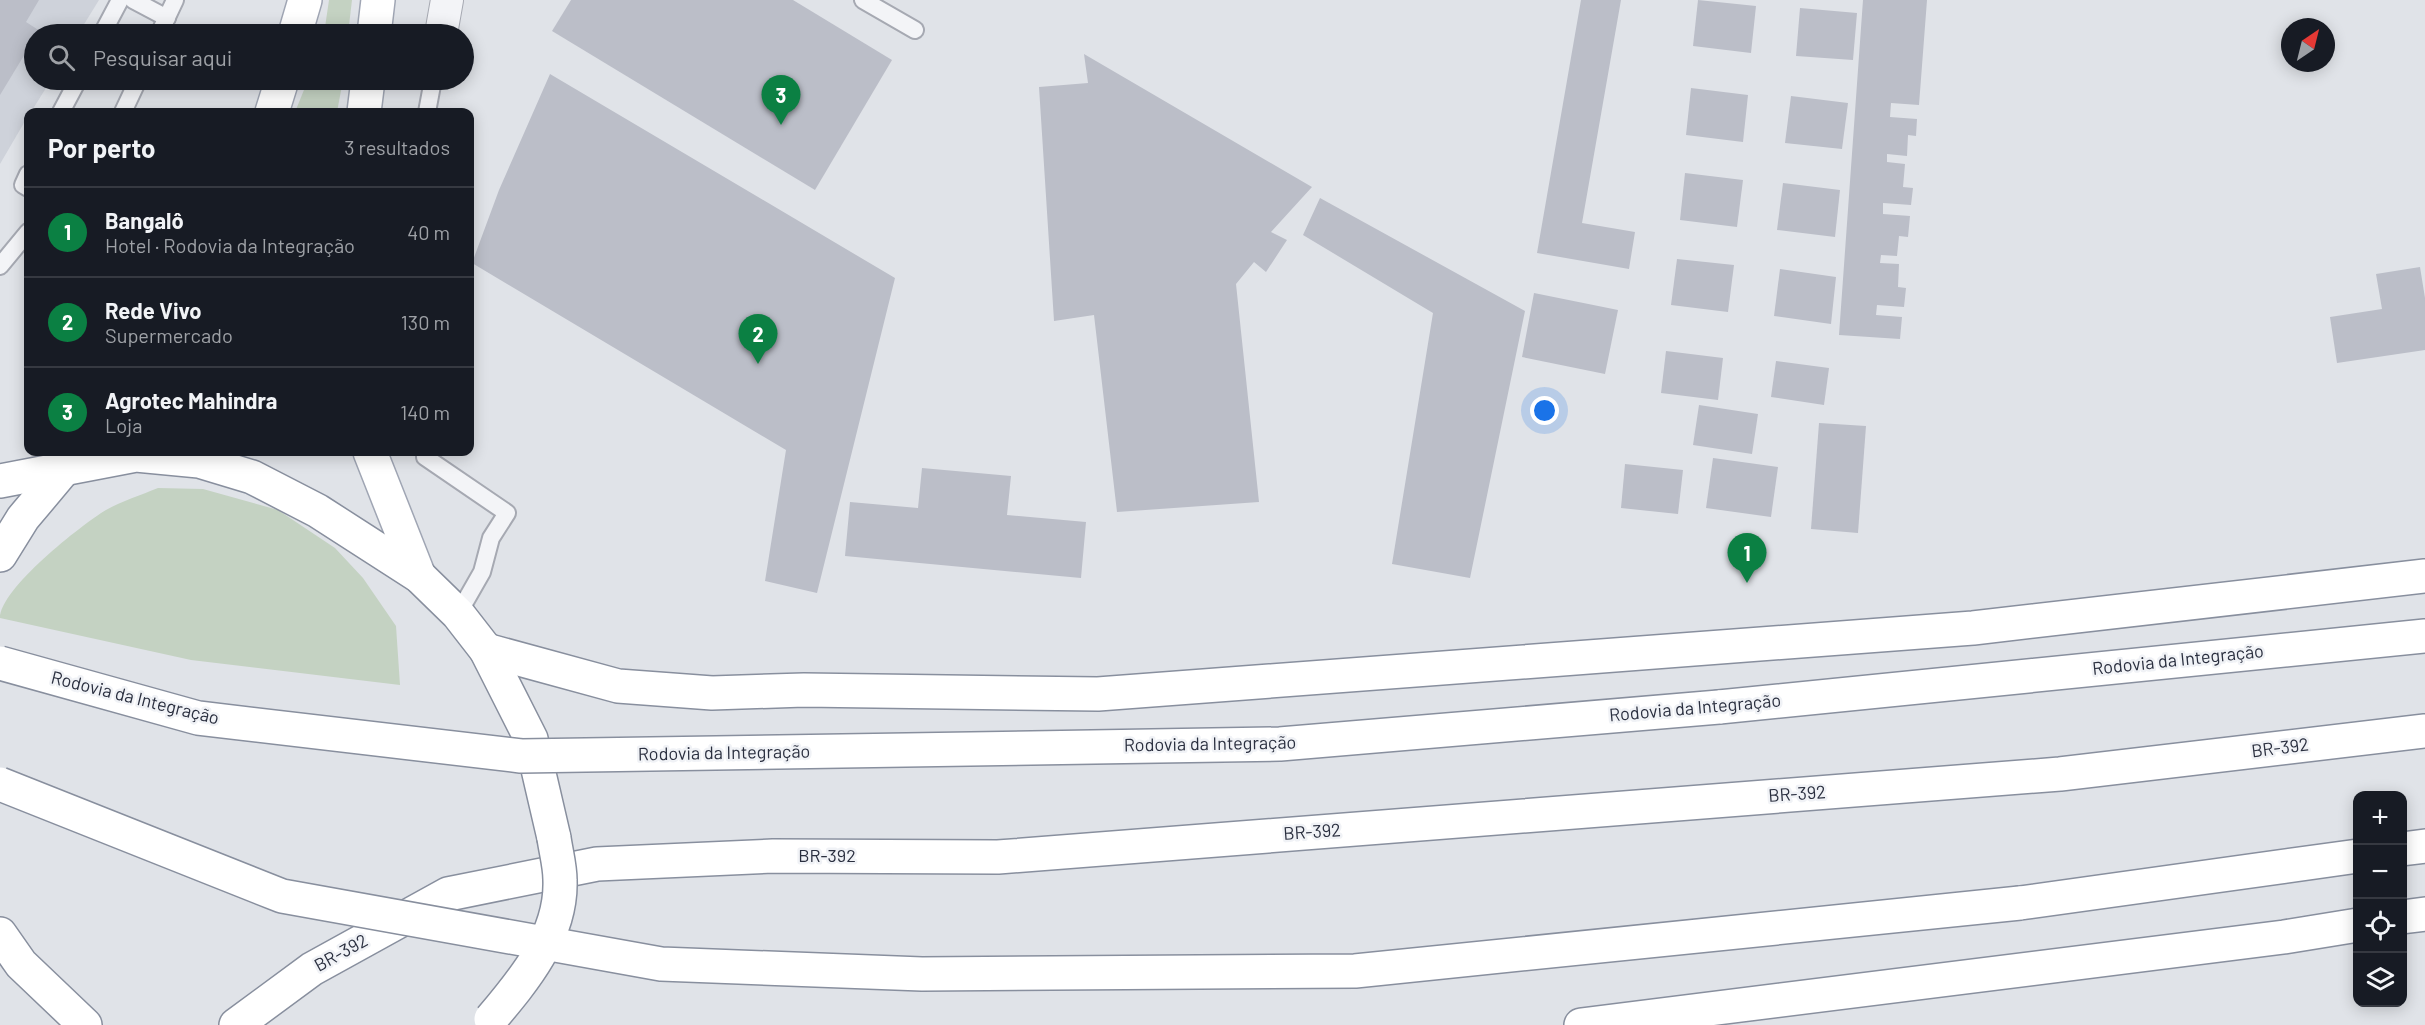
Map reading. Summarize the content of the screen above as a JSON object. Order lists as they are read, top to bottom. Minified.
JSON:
{"streets":{"main road":["Rodovia da Integração","BR-392"]},"north":"top right","page":{"search":"Pesquisar aqui","pins":["3","2","1"],"heading":["Por perto","3 resultados"],"list":[{"mark":"1","name":"Bangalô","note":"Hotel · Rodovia da Integração","value":"40 m"},{"mark":"2","name":"Rede Vivo","note":"Supermercado","value":"130 m"},{"mark":"3","name":"Agrotec Mahindra","note":"Loja","value":"140 m"}],"map_buttons":["+","−"]}}
